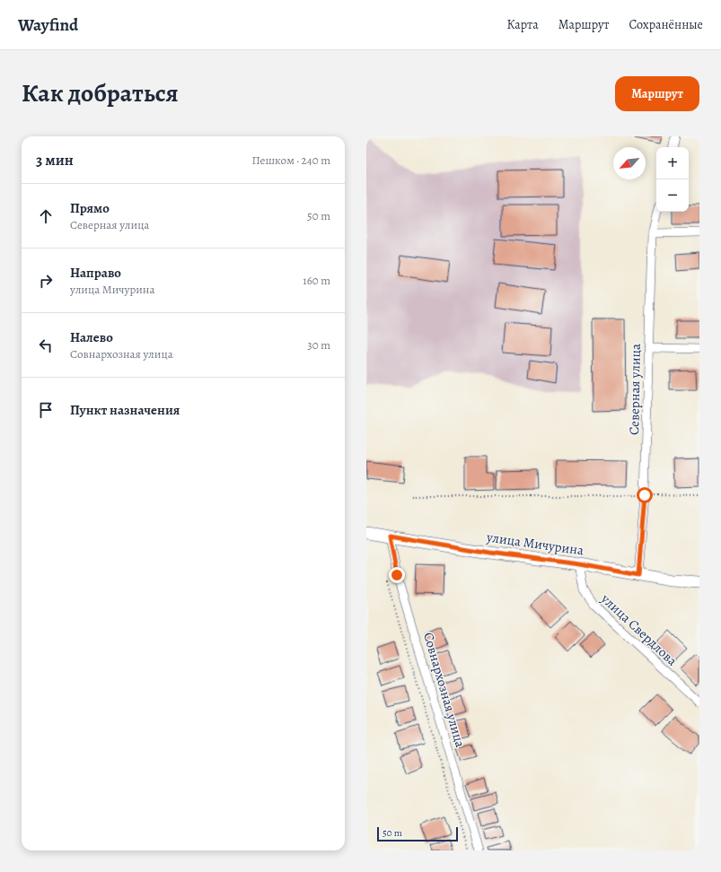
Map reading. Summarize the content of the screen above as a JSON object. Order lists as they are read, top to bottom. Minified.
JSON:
{"streets":{"main road":["улица Мичурина"],"street":["Северная улица","улица Свердлова","Совнархозная улица"]},"crossings":[["Северная улица","улица Мичурина"],["улица Мичурина","улица Свердлова"],["улица Мичурина","Совнархозная улица"]],"scale_bar":"50 m","north":"bottom left","page":{"header":"Wayfind","nav":["Карта","Маршрут","Сохранённые"],"title":"Как добраться","buttons":"Маршрут","heading":["3 мин","Пешком · 240 m"],"map_buttons":["+","−"],"list":[["Прямо","Северная улица","50 m"],["Направо","улица Мичурина","160 m"],["Налево","Совнархозная улица","30 m"],"Пункт назначения"],"scale":"50 m"}}
